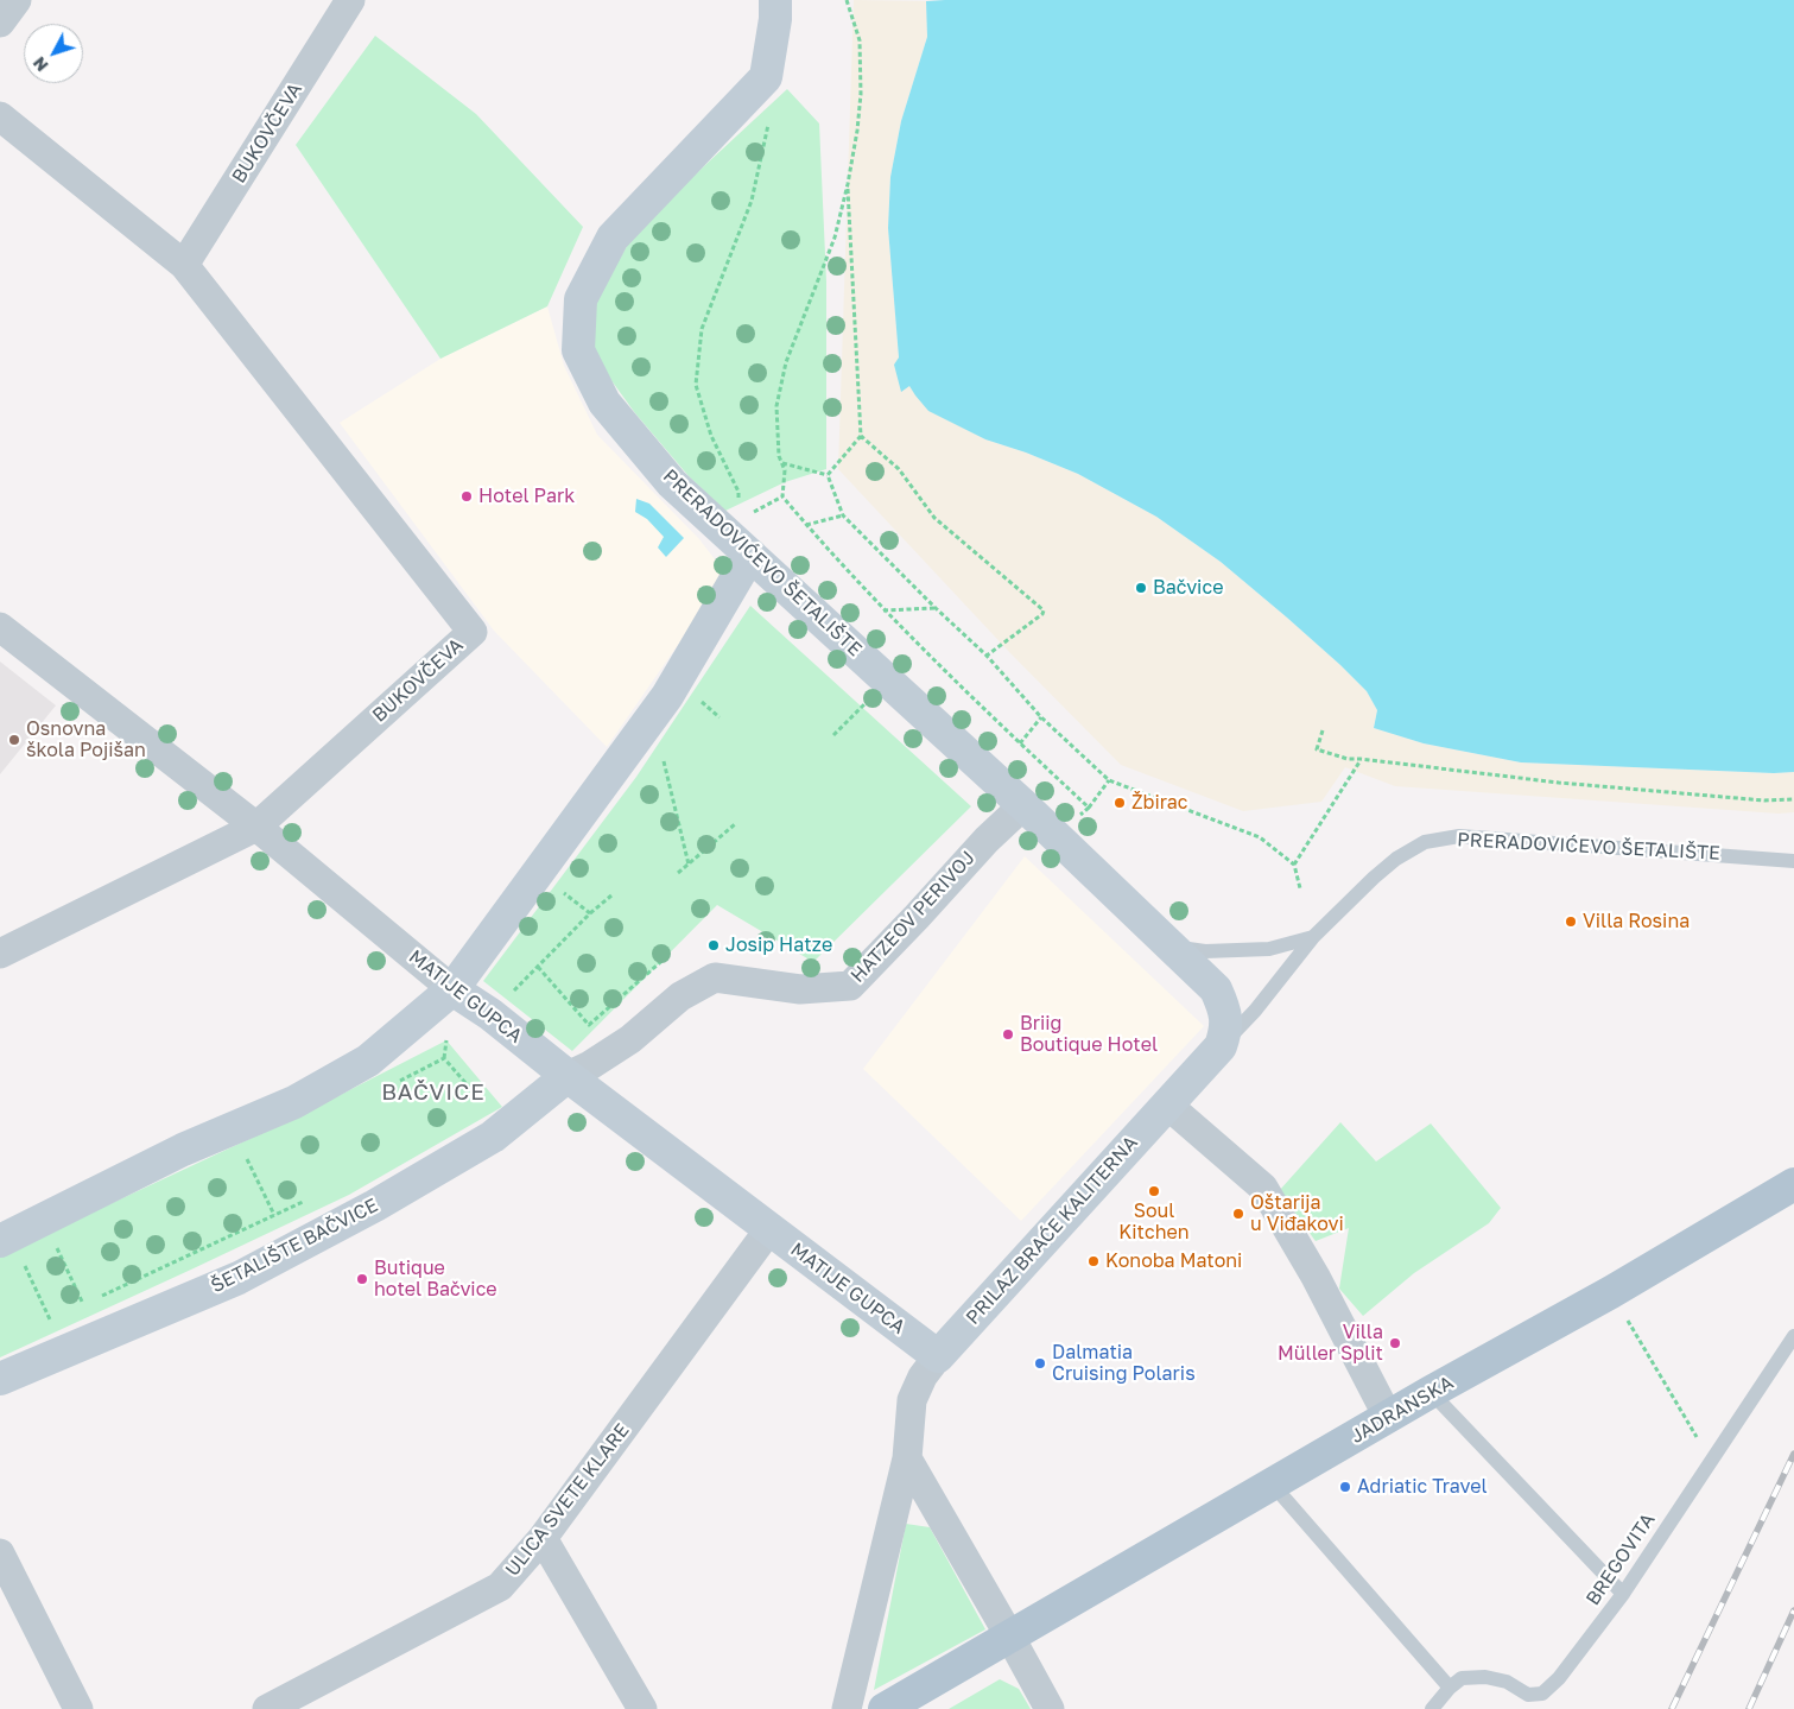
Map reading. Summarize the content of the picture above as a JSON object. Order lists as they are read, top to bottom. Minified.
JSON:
{"streets":{"main road":["JADRANSKA"],"street":["BUKOVČEVA","PRERADOVIĆEVO ŠETALIŠTE","HATZEOV PERIVOJ","MATIJE GUPCA","PRILAZ BRAĆE KALITERNA","ŠETALIŠTE BAČVICE","ULICA SVETE KLARE"],"lane":["BREGOVITA"]},"crossings":[["BUKOVČEVA","MATIJE GUPCA"],["PRERADOVIĆEVO ŠETALIŠTE","HATZEOV PERIVOJ"],["PRERADOVIĆEVO ŠETALIŠTE","PRILAZ BRAĆE KALITERNA"],["HATZEOV PERIVOJ","MATIJE GUPCA"],["HATZEOV PERIVOJ","ŠETALIŠTE BAČVICE"],["MATIJE GUPCA","PRILAZ BRAĆE KALITERNA"],["MATIJE GUPCA","ŠETALIŠTE BAČVICE"],["MATIJE GUPCA","ULICA SVETE KLARE"]],"districts":["BAČVICE"],"places":["Hotel Park","Bačvice","Osnovna škola Pojišan","Žbirac","Villa Rosina","Josip Hatze","Briig Boutique Hotel","Soul Kitchen","Oštarija u Viđakovi","Konoba Matoni","Butique hotel Bačvice","Villa Müller Split","Dalmatia Cruising Polaris","Adriatic Travel"],"north":"bottom left"}
